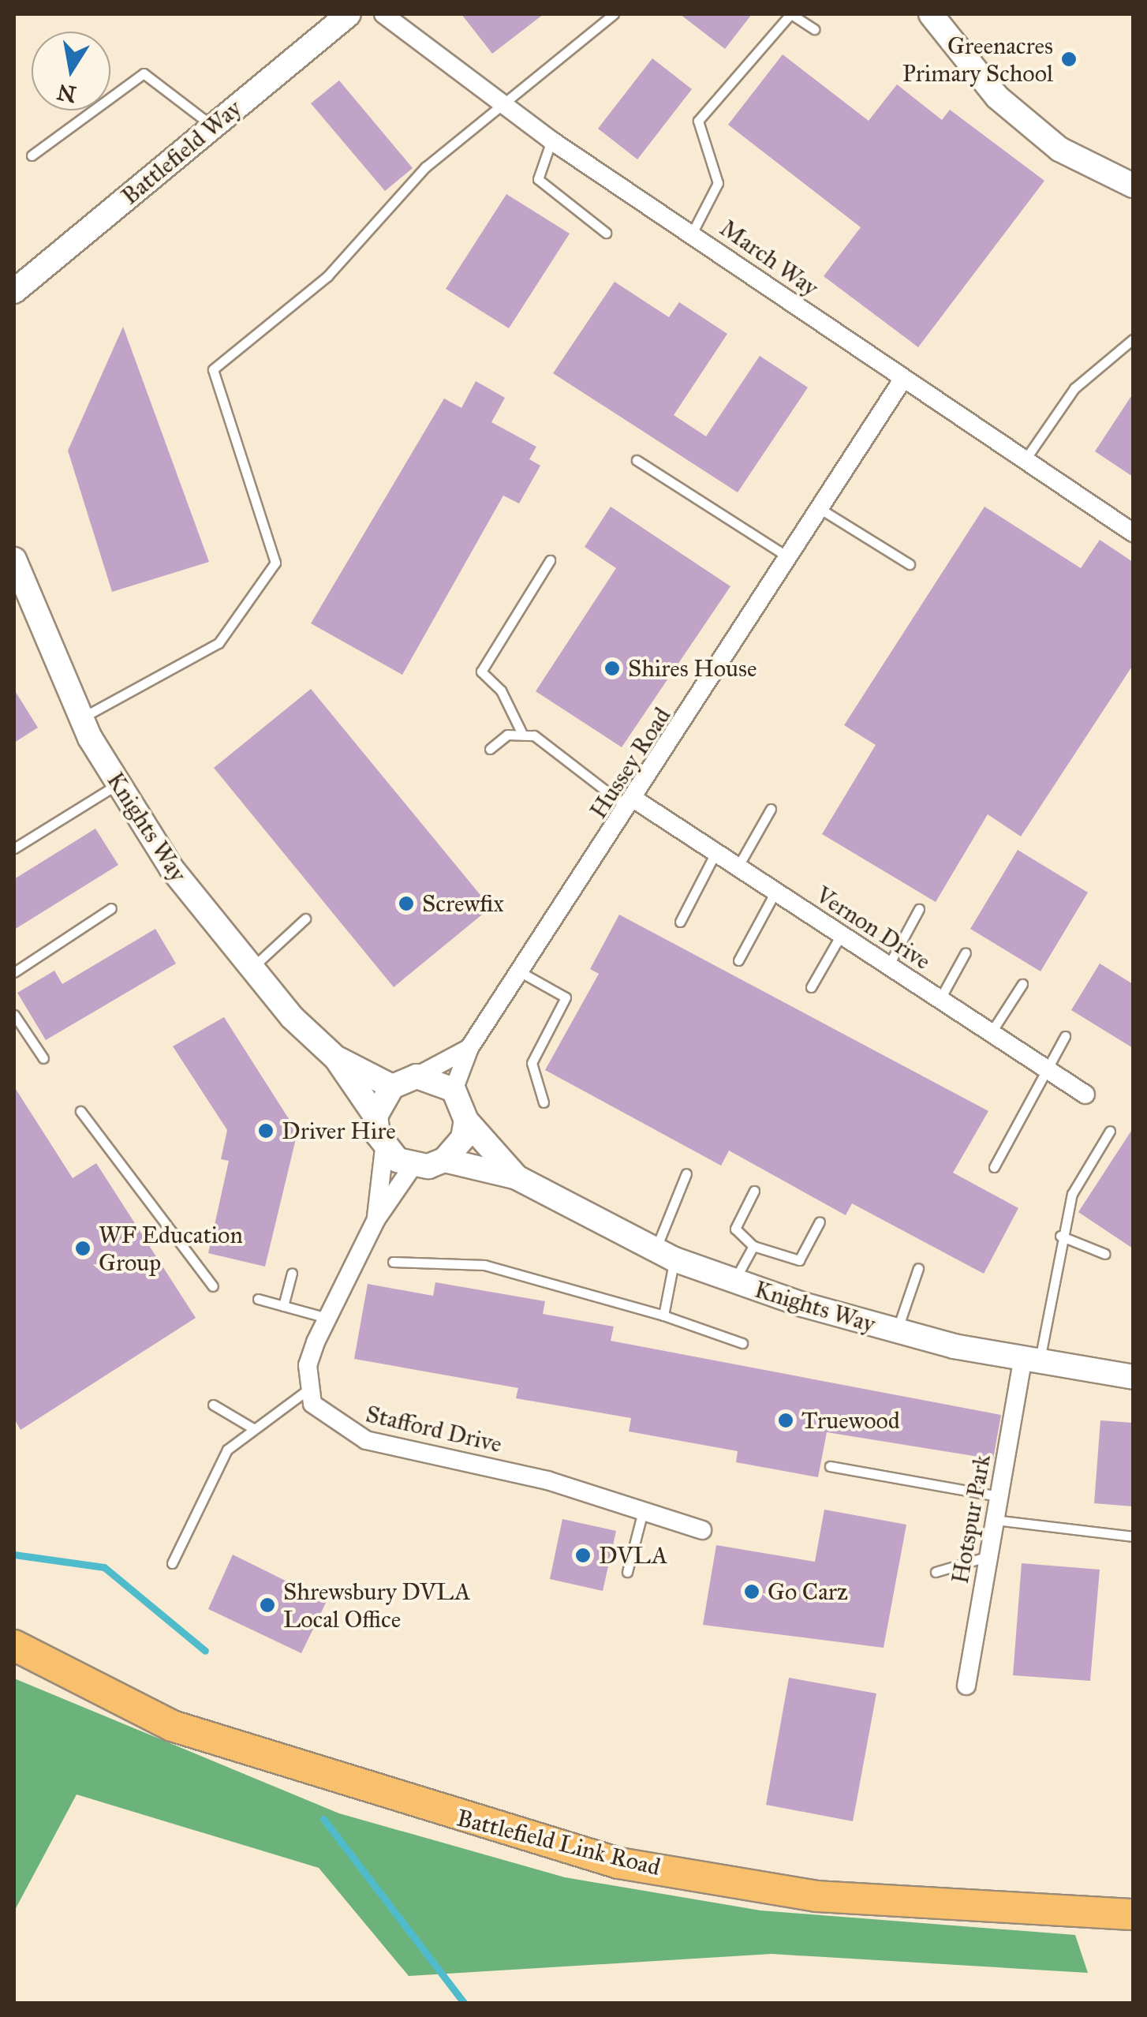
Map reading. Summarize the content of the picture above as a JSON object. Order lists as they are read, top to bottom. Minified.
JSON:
{"streets":{"main road":["Battlefield Link Road"],"street":["Battlefield Way","March Way","Hussey Road","Knights Way","Vernon Drive","Stafford Drive","Hotspur Park"]},"crossings":[["March Way","Hussey Road"],["Hussey Road","Knights Way"],["Hussey Road","Vernon Drive"],["Knights Way","Hotspur Park"]],"places":["Greenacres Primary School","Shires House","Screwfix","Driver Hire","WF Education Group","Truewood","DVLA","Go Carz","Shrewsbury DVLA Local Office"],"north":"bottom"}
